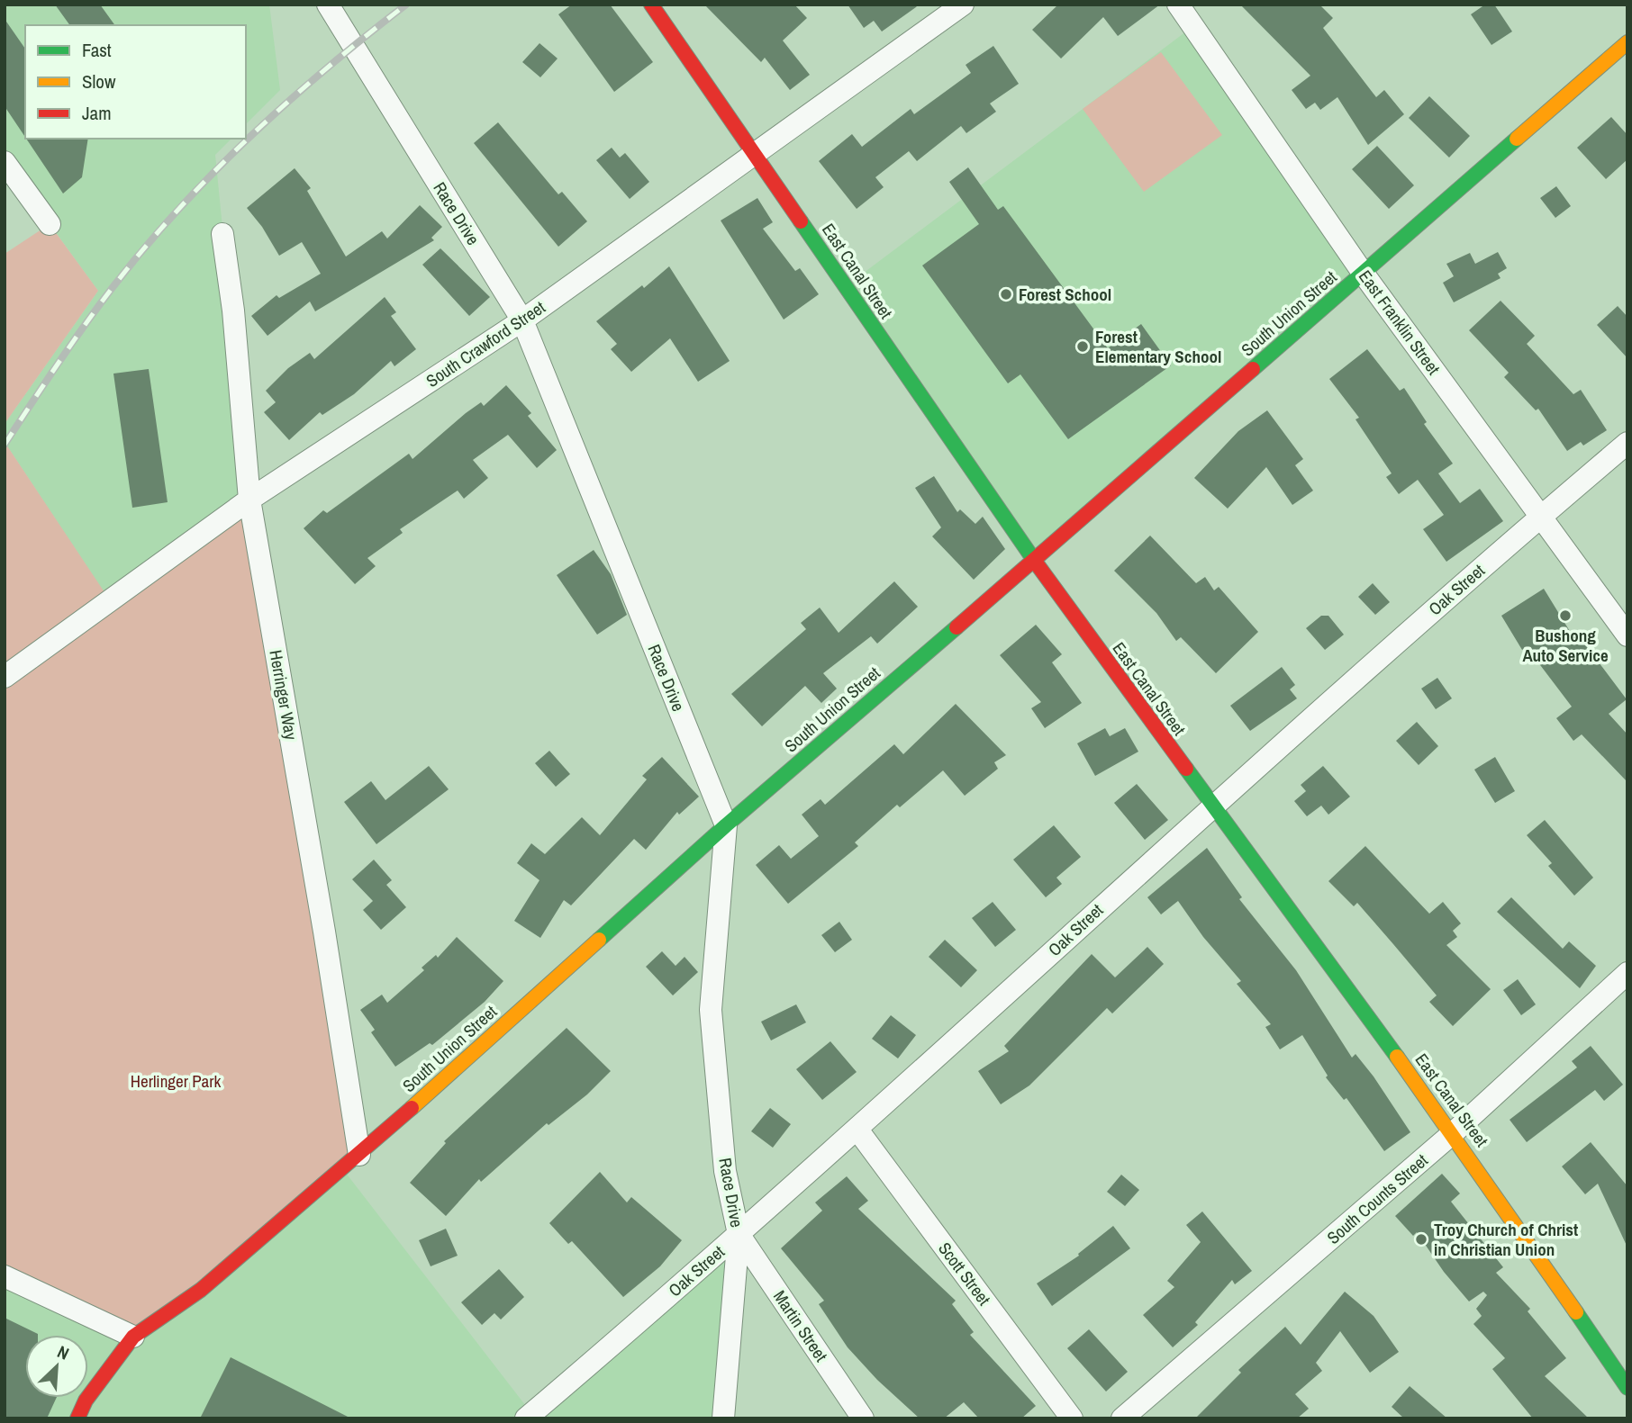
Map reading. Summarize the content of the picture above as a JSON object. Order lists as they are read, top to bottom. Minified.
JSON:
{"streets":{"street":["Race Drive","East Canal Street","South Union Street","East Franklin Street","South Crawford Street","Oak Street","Herringer Way","South Counts Street","Scott Street","Martin Street"]},"crossings":[["Race Drive","South Union Street"],["Race Drive","South Crawford Street"],["Race Drive","Oak Street"],["Race Drive","Martin Street"],["East Canal Street","South Union Street"],["East Canal Street","South Crawford Street"],["East Canal Street","Oak Street"],["East Canal Street","South Counts Street"],["South Union Street","East Franklin Street"],["South Union Street","Herringer Way"],["East Franklin Street","Oak Street"],["South Crawford Street","Herringer Way"],["Oak Street","Scott Street"],["Oak Street","Martin Street"]],"parks":["Herlinger Park"],"places":["Forest School","Forest Elementary School","Bushong Auto Service","Troy Church of Christ in Christian Union"],"legend":["Fast","Slow","Jam"],"north":"top right"}
